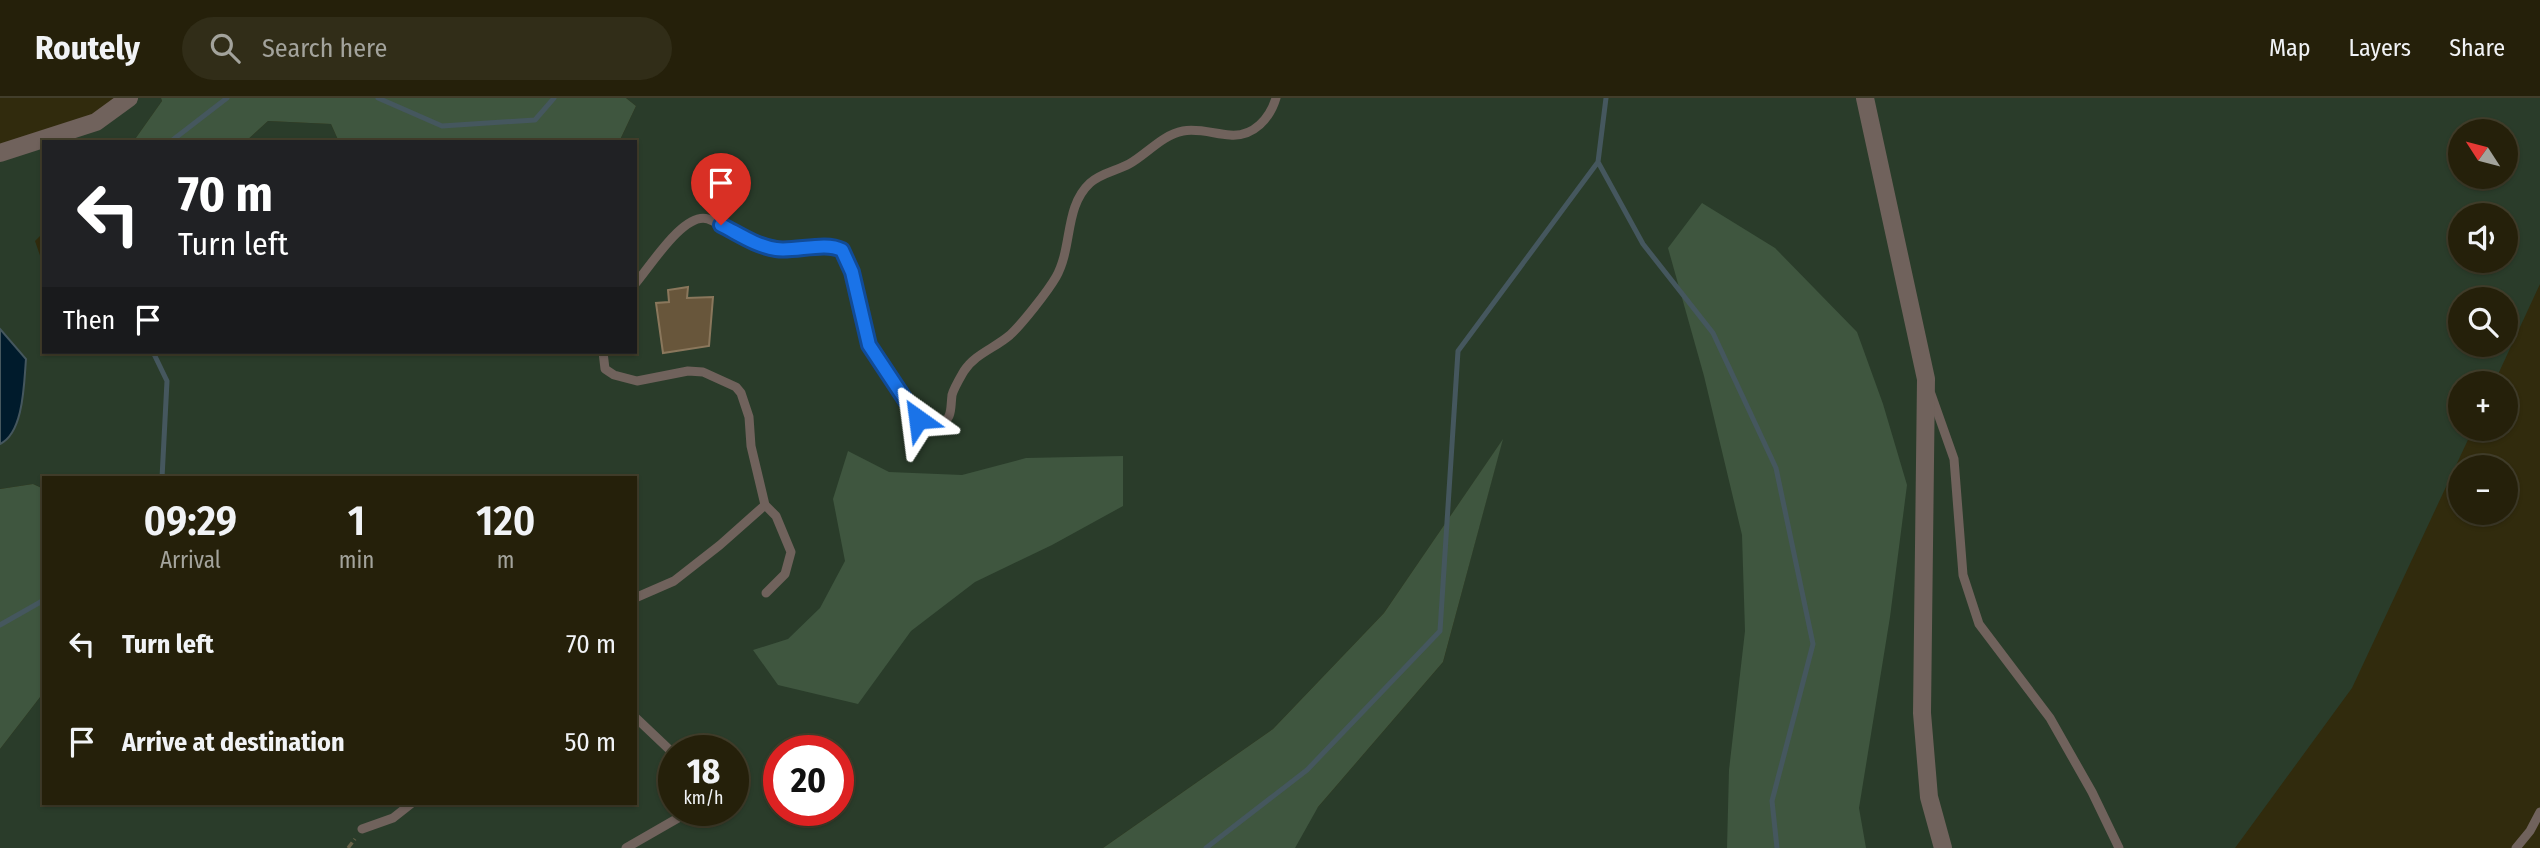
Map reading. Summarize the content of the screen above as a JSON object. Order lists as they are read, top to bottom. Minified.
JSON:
{"north":"top left","page":{"header":"Routely","search":"Search here","nav":["Map","Layers","Share"],"map_buttons":["+","−"],"turn":["70 m","Turn left"],"then":"Then","eta":["09:29","Arrival","1","min","120","m"],"list":[{"name":"Turn left","value":"70 m"},{"name":"Arrive at destination","value":"50 m"}],"speed":"18 km/h","limit":"20"}}
